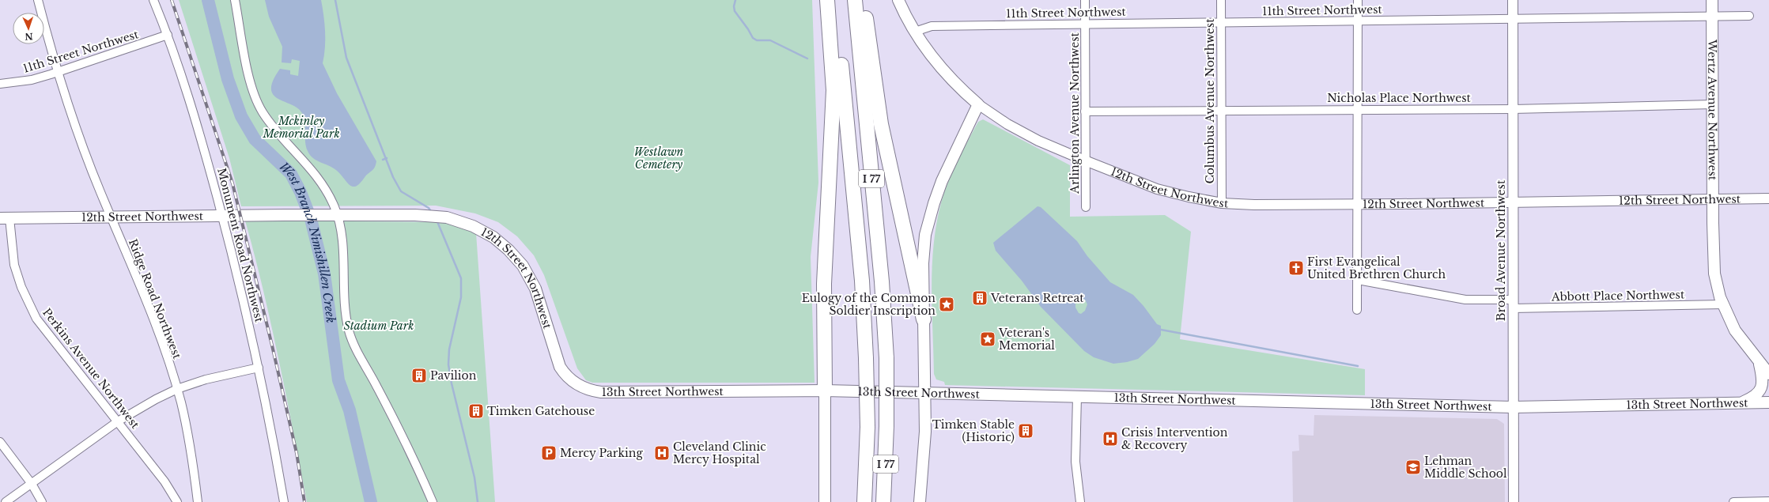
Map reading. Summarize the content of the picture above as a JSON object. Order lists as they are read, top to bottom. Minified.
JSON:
{"streets":{"highway":["I 77"],"main road":["Wertz Avenue Northwest","12th Street Northwest","13th Street Northwest"],"street":["11th Street Northwest","Nicholas Place Northwest","Columbus Avenue Northwest","Arlington Avenue Northwest","Monument Road Northwest","Broad Avenue Northwest","Abbott Place Northwest","Ridge Road Northwest","Perkins Avenue Northwest"]},"crossings":[["11th Street Northwest","Columbus Avenue Northwest"],["11th Street Northwest","Wertz Avenue Northwest"],["11th Street Northwest","Arlington Avenue Northwest"],["11th Street Northwest","Monument Road Northwest"],["11th Street Northwest","Broad Avenue Northwest"],["11th Street Northwest","Ridge Road Northwest"],["Nicholas Place Northwest","Columbus Avenue Northwest"],["Nicholas Place Northwest","Wertz Avenue Northwest"],["Nicholas Place Northwest","Arlington Avenue Northwest"],["Nicholas Place Northwest","Broad Avenue Northwest"],["Columbus Avenue Northwest","12th Street Northwest"],["Wertz Avenue Northwest","12th Street Northwest"],["Wertz Avenue Northwest","Abbott Place Northwest"],["Arlington Avenue Northwest","12th Street Northwest"],["12th Street Northwest","Monument Road Northwest"],["12th Street Northwest","Broad Avenue Northwest"],["12th Street Northwest","Ridge Road Northwest"],["12th Street Northwest","Perkins Avenue Northwest"],["12th Street Northwest","13th Street Northwest"],["Broad Avenue Northwest","Abbott Place Northwest"],["Broad Avenue Northwest","13th Street Northwest"]],"water":["West Branch Nimishillen Creek"],"parks":["Mckinley Memorial Park","Westlawn Cemetery","Stadium Park"],"places":{"church":["First Evangelical United Brethren Church"],"building":["Veterans Retreat","Pavilion","Timken Gatehouse","Timken Stable (Historic)"],"place":["Eulogy of the Common Soldier Inscription","Veteran's Memorial"],"hospital":["Crisis Intervention & Recovery","Cleveland Clinic Mercy Hospital"],"parking":["Mercy Parking"],"school or university":["Lehman Middle School"]},"north":"bottom"}
